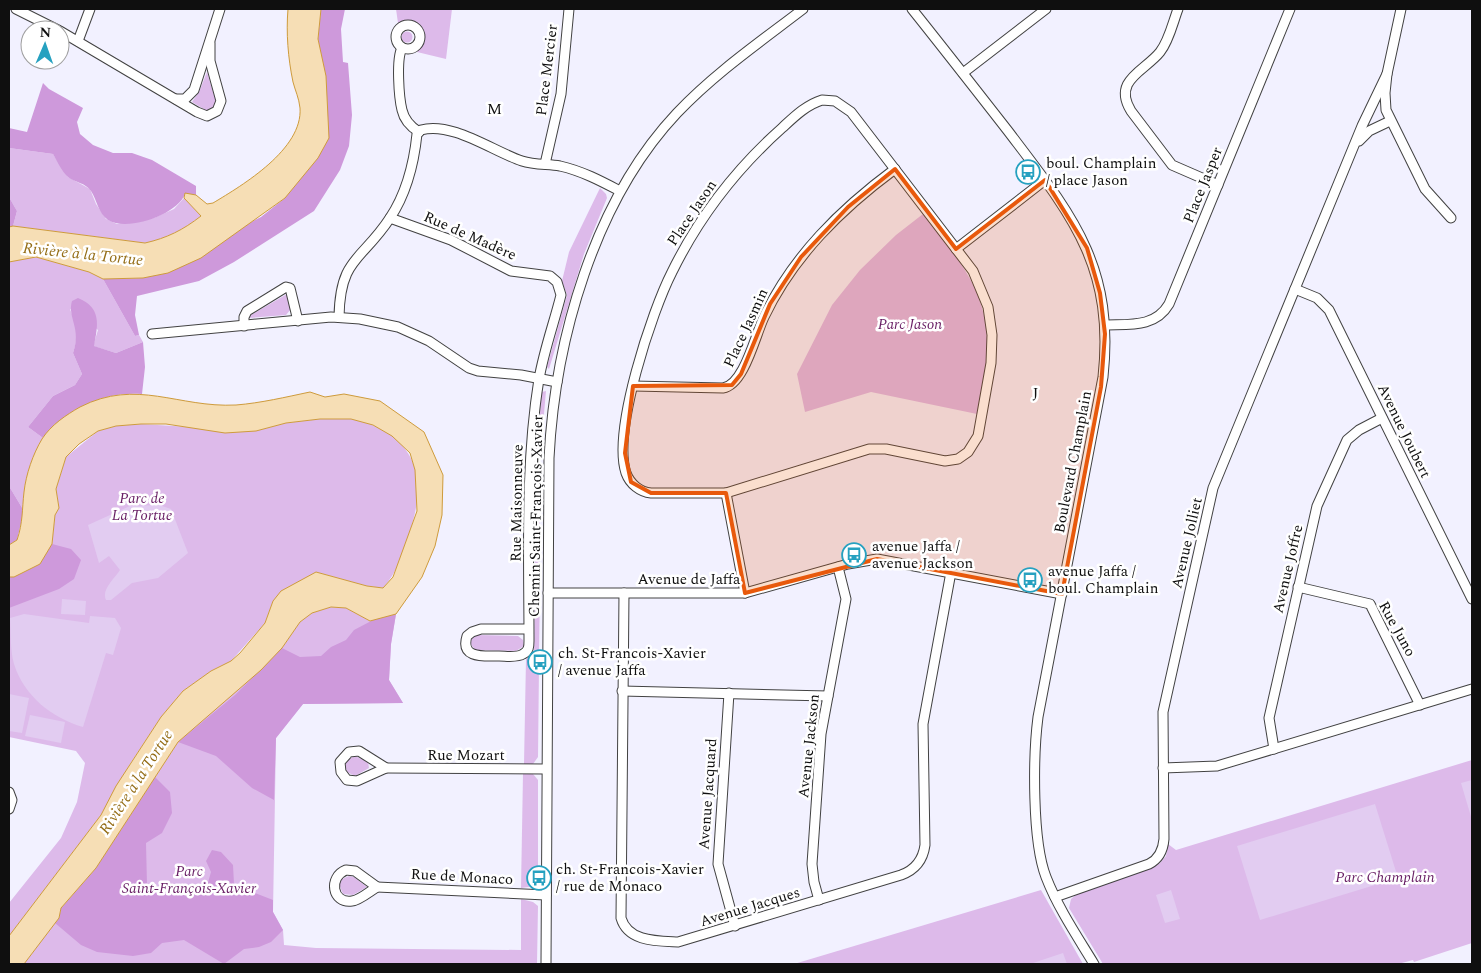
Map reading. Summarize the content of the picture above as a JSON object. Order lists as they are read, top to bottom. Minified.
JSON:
{"streets":{"street":["Place Mercier","Place Jasper","Place Jason","Rue de Madère","Place Jasmin","Avenue Joubert","Boulevard Champlain","Rue Maisonneuve","Chemin Saint-François-Xavier","Avenue Jolliet","Avenue Joffre","Avenue de Jaffa","Rue Juno","Avenue Jackson","Rue Mozart","Avenue Jacquard","Rue de Monaco","Avenue Jacques"]},"crossings":[["Place Jasper","Boulevard Champlain"],["Place Jason","Place Jasmin"],["Rue de Madère","Rue Maisonneuve"],["Avenue Joubert","Avenue Jolliet"],["Avenue Joubert","Avenue Joffre"],["Boulevard Champlain","Avenue Jolliet"],["Boulevard Champlain","Avenue de Jaffa"],["Chemin Saint-François-Xavier","Avenue de Jaffa"],["Chemin Saint-François-Xavier","Rue Mozart"],["Chemin Saint-François-Xavier","Rue de Monaco"],["Avenue Joffre","Rue Juno"],["Avenue de Jaffa","Avenue Jackson"],["Avenue de Jaffa","Avenue Jacques"],["Avenue Jackson","Avenue Jacques"],["Avenue Jacquard","Avenue Jacques"]],"districts":["M","J"],"water":["Rivière à la Tortue"],"parks":["Parc Jason","Parc de La Tortue","Parc Saint-François-Xavier","Parc Champlain"],"places":{"bus stop":["boul. Champlain / place Jason","avenue Jaffa / avenue Jackson","avenue Jaffa / boul. Champlain","ch. St-Francois-Xavier / avenue Jaffa","ch. St-Francois-Xavier / rue de Monaco"]},"north":"top"}
